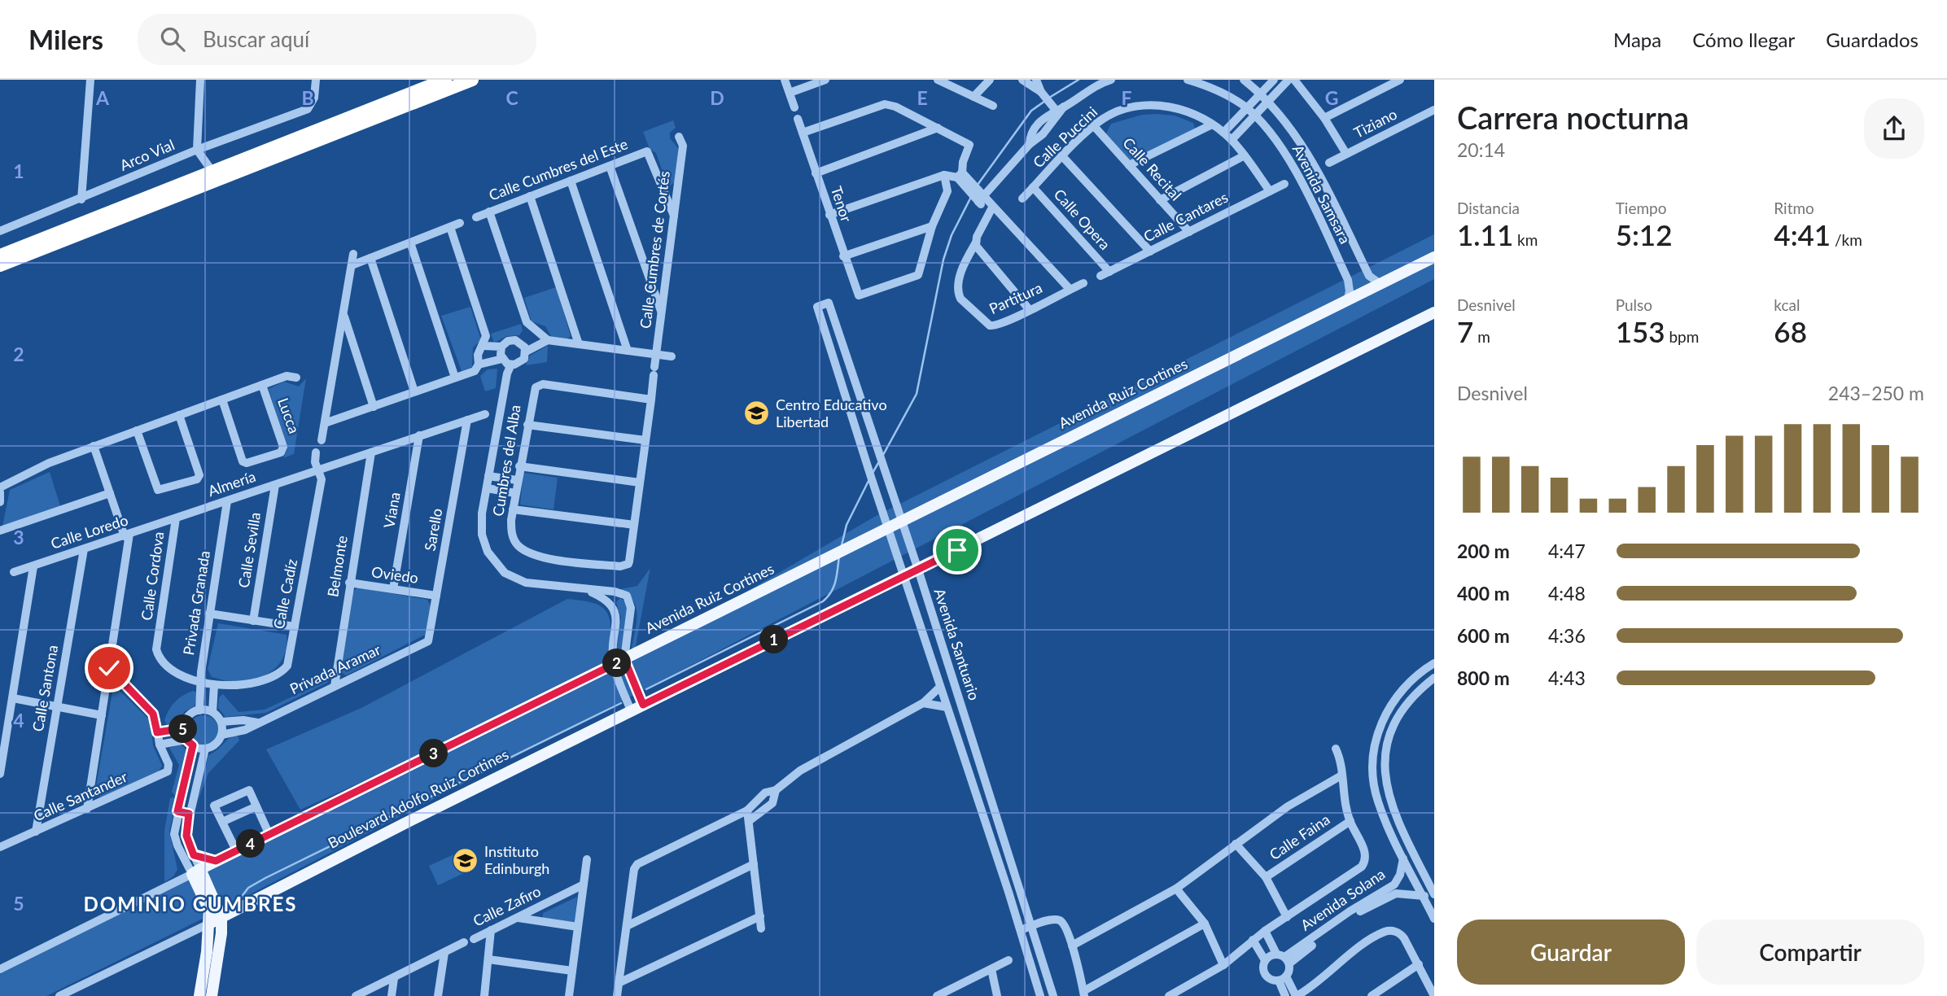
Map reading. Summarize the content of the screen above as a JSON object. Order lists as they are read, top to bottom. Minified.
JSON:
{"streets":{"main road":["Avenida Ruiz Cortines","Boulevard Adolfo Ruiz Cortines"],"street":["Tiziano","Calle Puccini","Arco Vial","Calle Recital","Calle Cumbres del Este","Avenida Samsara","Tenor","Calle Cantares","Calle Opera","Calle Cumbres de Cortés","Partitura","Lucca","Cumbres del Alba","Almería","Viana","Sarello","Calle Loredo","Calle Sevilla","Belmonte","Oviedo","Calle Cordova","Calle Cadíz","Privada Granada","Avenida Santuario","Privada Aramar","Calle Santona","Calle Santander","Calle Faina","Avenida Solana","Calle Zafiro"]},"crossings":[["Calle Puccini","Calle Recital"],["Calle Puccini","Calle Cantares"],["Calle Puccini","Calle Opera"],["Calle Recital","Calle Cantares"],["Calle Cumbres del Este","Calle Cumbres de Cortés"],["Avenida Samsara","Avenida Ruiz Cortines"],["Calle Cantares","Calle Opera"],["Calle Cumbres de Cortés","Cumbres del Alba"],["Avenida Ruiz Cortines","Avenida Santuario"],["Almería","Calle Loredo"],["Almería","Calle Sevilla"],["Almería","Calle Cordova"],["Almería","Calle Cadíz"],["Almería","Privada Granada"],["Viana","Oviedo"],["Sarello","Oviedo"],["Sarello","Privada Aramar"],["Calle Loredo","Calle Santona"],["Belmonte","Oviedo"],["Belmonte","Privada Aramar"],["Calle Cordova","Calle Cadíz"],["Calle Cordova","Privada Granada"],["Privada Granada","Privada Aramar"],["Calle Santona","Calle Santander"]],"districts":["DOMINIO CUMBRES"],"places":{"school or university":["Centro Educativo Libertad","Instituto Edinburgh"]},"page":{"header":"Milers","search":"Buscar aquí","nav":["Mapa","Cómo llegar","Guardados"],"heading":["Carrera nocturna","20:14"],"stats":[["Distancia","1.11 km"],["Tiempo","5:12"],["Ritmo","4:41 /km"],["Desnivel","7 m"],["Pulso","153 bpm"],["kcal","68"]],"chart":["Desnivel","243–250 m"],"list":[{"name":"200 m","note":"4:47"},{"name":"400 m","note":"4:48"},{"name":"600 m","note":"4:36"},{"name":"800 m","note":"4:43"}],"pins":["1","2","5","3","4"],"buttons":["Guardar","Compartir"]},"grid":{"columns":["A","B","C","D","E","F","G"],"rows":["1","2","3","4","5"]}}
